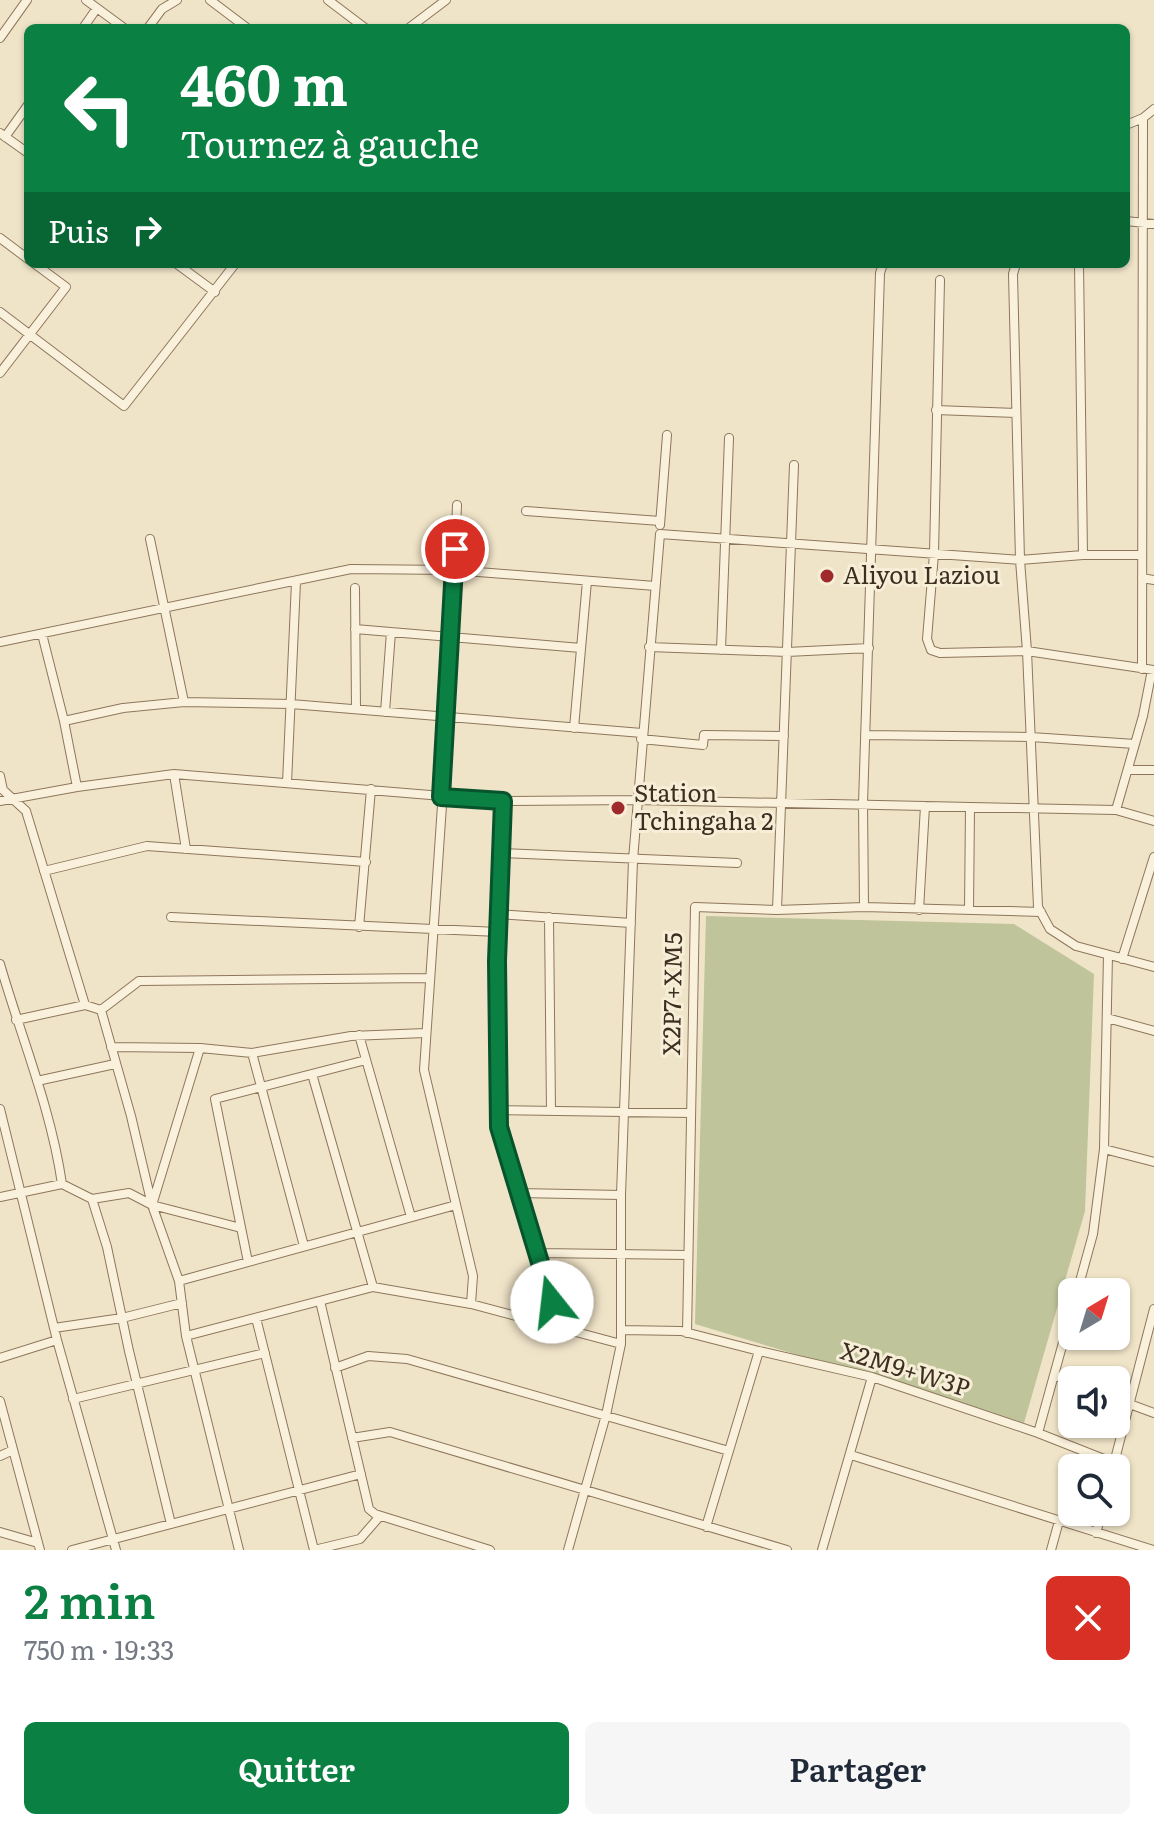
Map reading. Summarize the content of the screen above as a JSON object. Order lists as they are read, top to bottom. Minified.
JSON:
{"streets":{"street":["X2P7+XM5","X2M9+W3P"]},"crossings":[["X2P7+XM5","X2M9+W3P"]],"places":["Aliyou Laziou","Station Tchingaha 2"],"north":"top right","page":{"turn":["460 m","Tournez à gauche"],"then":"Puis","heading":["2 min","750 m · 19:33"],"buttons":["Quitter","Partager"]}}
